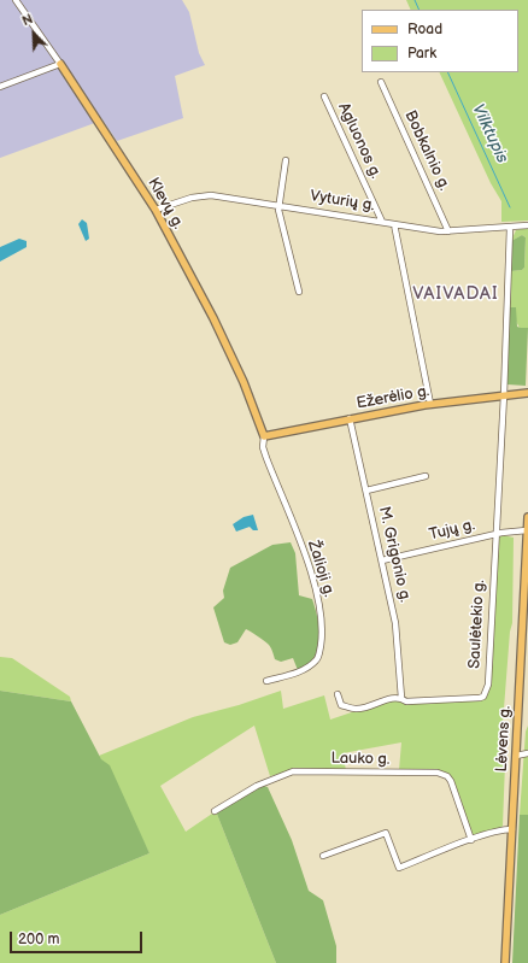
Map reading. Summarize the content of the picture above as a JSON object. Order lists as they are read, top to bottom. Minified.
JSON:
{"streets":{"main road":["Klevų g.","Ežerėlio g.","Lėvens g."],"street":["Agluonos g.","Bobkalnio g.","Vyturių g.","Tujų g.","M. Grigonio g.","Žalioji g.","Saulėtekio g.","Lauko g."]},"crossings":[["Agluonos g.","Vyturių g."],["Bobkalnio g.","Vyturių g."],["Vyturių g.","Klevų g."],["Vyturių g.","Saulėtekio g."],["Klevų g.","Ežerėlio g."],["Klevų g.","Žalioji g."],["Ežerėlio g.","M. Grigonio g."],["Ežerėlio g.","Žalioji g."],["Ežerėlio g.","Saulėtekio g."],["Tujų g.","M. Grigonio g."],["Tujų g.","Saulėtekio g."],["Tujų g.","Lėvens g."],["M. Grigonio g.","Saulėtekio g."]],"districts":["VAIVADAI"],"water":["Vilktupis"],"legend":["Road","Park"],"scale_bar":"200 m","north":"top left"}
